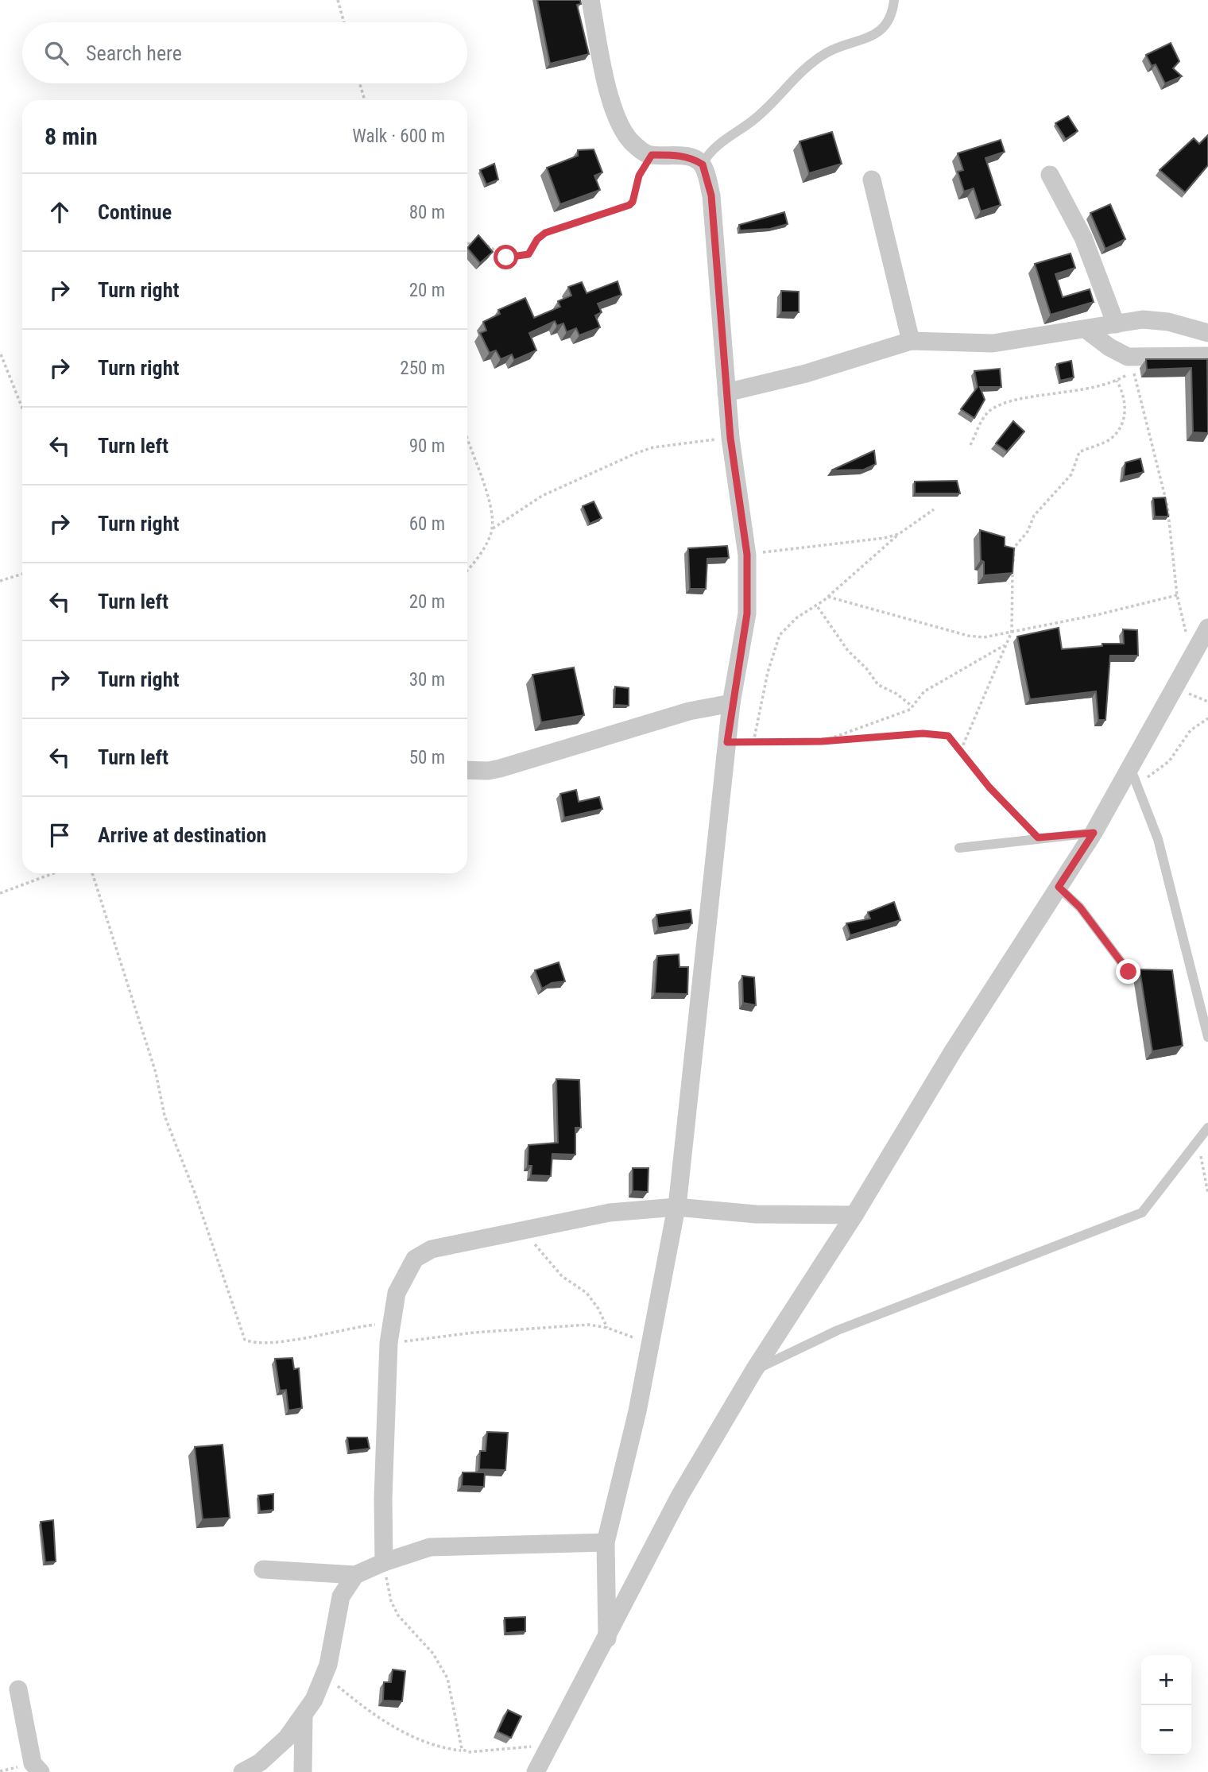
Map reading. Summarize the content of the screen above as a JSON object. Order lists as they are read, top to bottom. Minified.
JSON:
{"page":{"search":"Search here","heading":["8 min","Walk · 600 m"],"list":[["Continue","80 m"],["Turn right","20 m"],["Turn right","250 m"],["Turn left","90 m"],["Turn right","60 m"],["Turn left","20 m"],["Turn right","30 m"],["Turn left","50 m"],"Arrive at destination"],"map_buttons":["+","−"]}}
